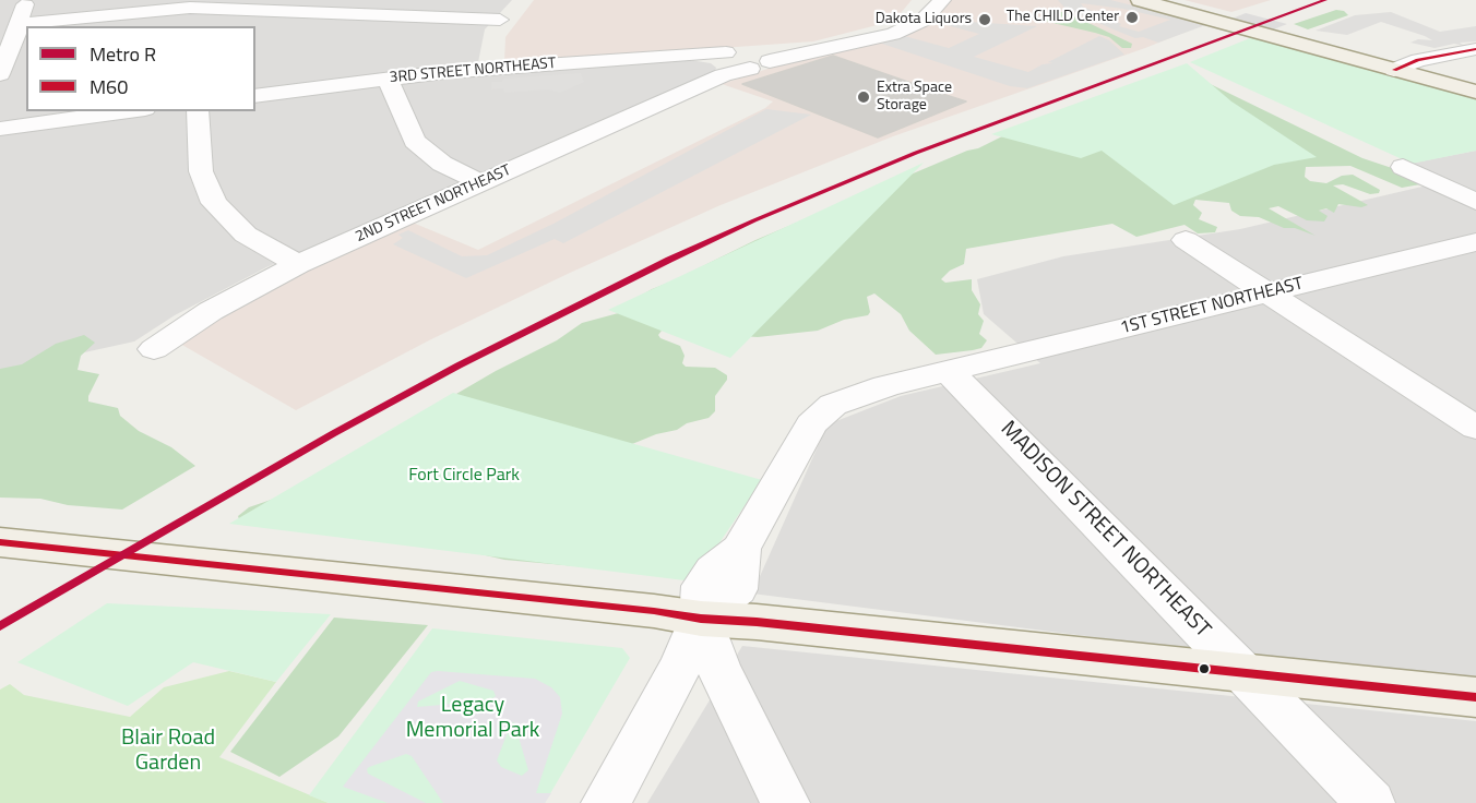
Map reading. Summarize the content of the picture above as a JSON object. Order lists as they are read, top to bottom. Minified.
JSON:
{"streets":{"street":["3RD STREET NORTHEAST","2ND STREET NORTHEAST","1ST STREET NORTHEAST","MADISON STREET NORTHEAST"]},"crossings":[["3RD STREET NORTHEAST","2ND STREET NORTHEAST"],["1ST STREET NORTHEAST","MADISON STREET NORTHEAST"]],"parks":["Fort Circle Park","Legacy Memorial Park","Blair Road Garden"],"places":["The CHILD Center","Dakota Liquors","Extra Space Storage"],"lines":["metro line R","transit line M60"],"legend":["Metro R","M60"]}
